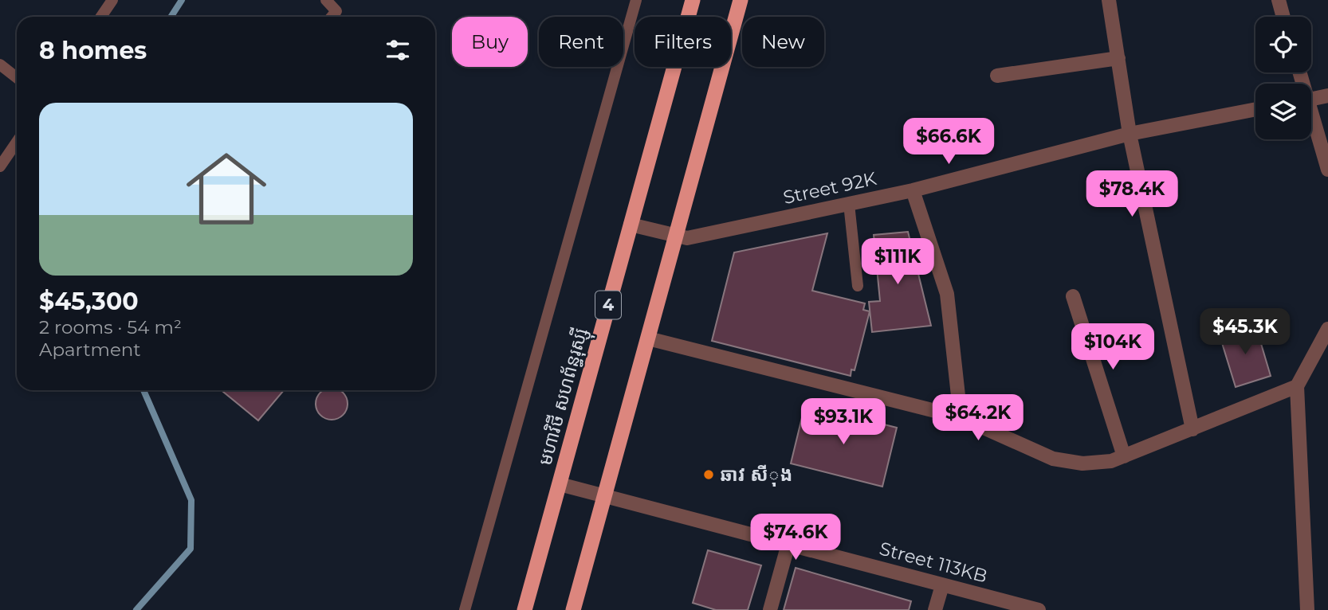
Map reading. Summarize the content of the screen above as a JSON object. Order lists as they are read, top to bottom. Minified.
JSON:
{"streets":{"highway":["4","មហាវិថី សហព័ន្ធរុស្ស៊ី"],"street":["Street 92K","Street 113KB"]},"crossings":[["Street 92K","មហាវិថី សហព័ន្ធរុស្ស៊ី"],["មហាវិថី សហព័ន្ធរុស្ស៊ី","Street 113KB"]],"places":["ឆាវ សីុង"],"page":{"chip":["Buy","Rent","Filters","New"],"heading":"8 homes","list":[{"name":"$45,300","note":"2 rooms · 54 m² · Apartment"}],"price":["$66.6K","$78.4K","$111K","$45.3K","$104K","$64.2K","$93.1K","$74.6K"]}}
